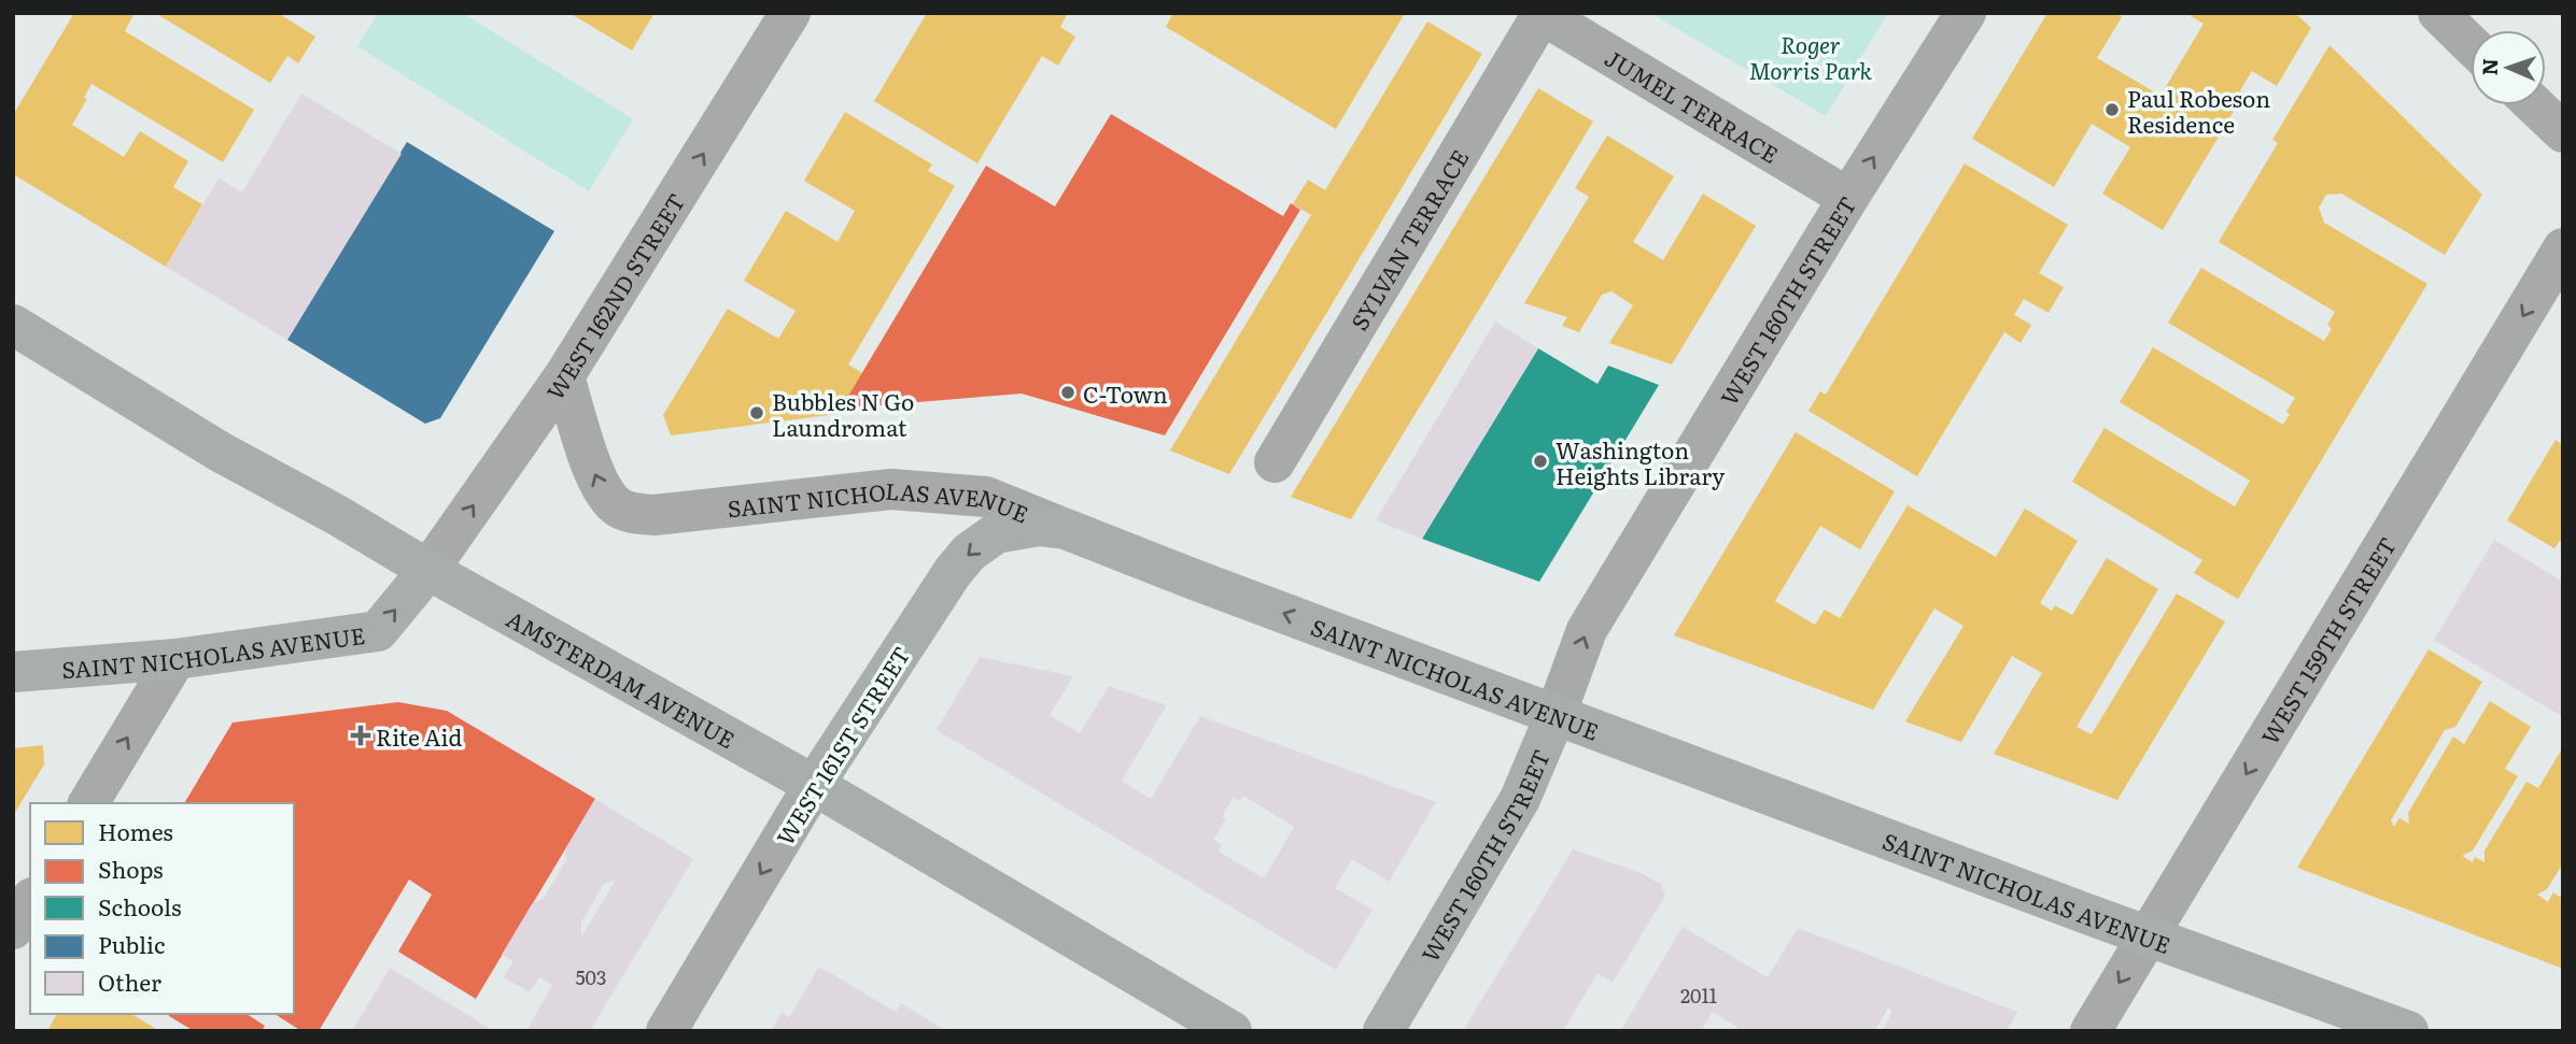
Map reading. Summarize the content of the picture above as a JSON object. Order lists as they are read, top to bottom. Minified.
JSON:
{"streets":{"main road":["WEST 160TH STREET","SAINT NICHOLAS AVENUE","AMSTERDAM AVENUE","WEST 161ST STREET"],"street":["JUMEL TERRACE","SYLVAN TERRACE","WEST 162ND STREET","WEST 159TH STREET"]},"crossings":[["JUMEL TERRACE","SYLVAN TERRACE"],["JUMEL TERRACE","WEST 160TH STREET"],["WEST 162ND STREET","SAINT NICHOLAS AVENUE"],["WEST 162ND STREET","AMSTERDAM AVENUE"],["WEST 160TH STREET","SAINT NICHOLAS AVENUE"],["SAINT NICHOLAS AVENUE","WEST 159TH STREET"],["SAINT NICHOLAS AVENUE","AMSTERDAM AVENUE"],["SAINT NICHOLAS AVENUE","WEST 161ST STREET"],["AMSTERDAM AVENUE","WEST 161ST STREET"]],"one_way":["WEST 162ND STREET","WEST 160TH STREET","WEST 159TH STREET","WEST 161ST STREET"],"parks":["Roger Morris Park"],"places":{"other":["Paul Robeson Residence","C-Town","Bubbles N Go Laundromat","Washington Heights Library"],"health":["Rite Aid"]},"house_numbers":["503","2011"],"legend":["Homes","Shops","Schools","Public","Other"],"north":"left"}
